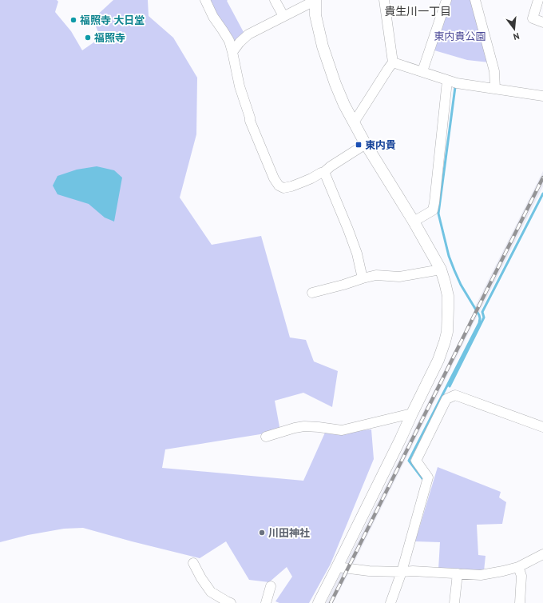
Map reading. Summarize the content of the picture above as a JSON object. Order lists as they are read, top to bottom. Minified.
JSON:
{"districts":["貴生川一丁目"],"parks":["東内貴公園"],"places":{"other":["福照寺 大日堂","福照寺","川田神社"],"transit":["東内貴"]},"north":"bottom"}
